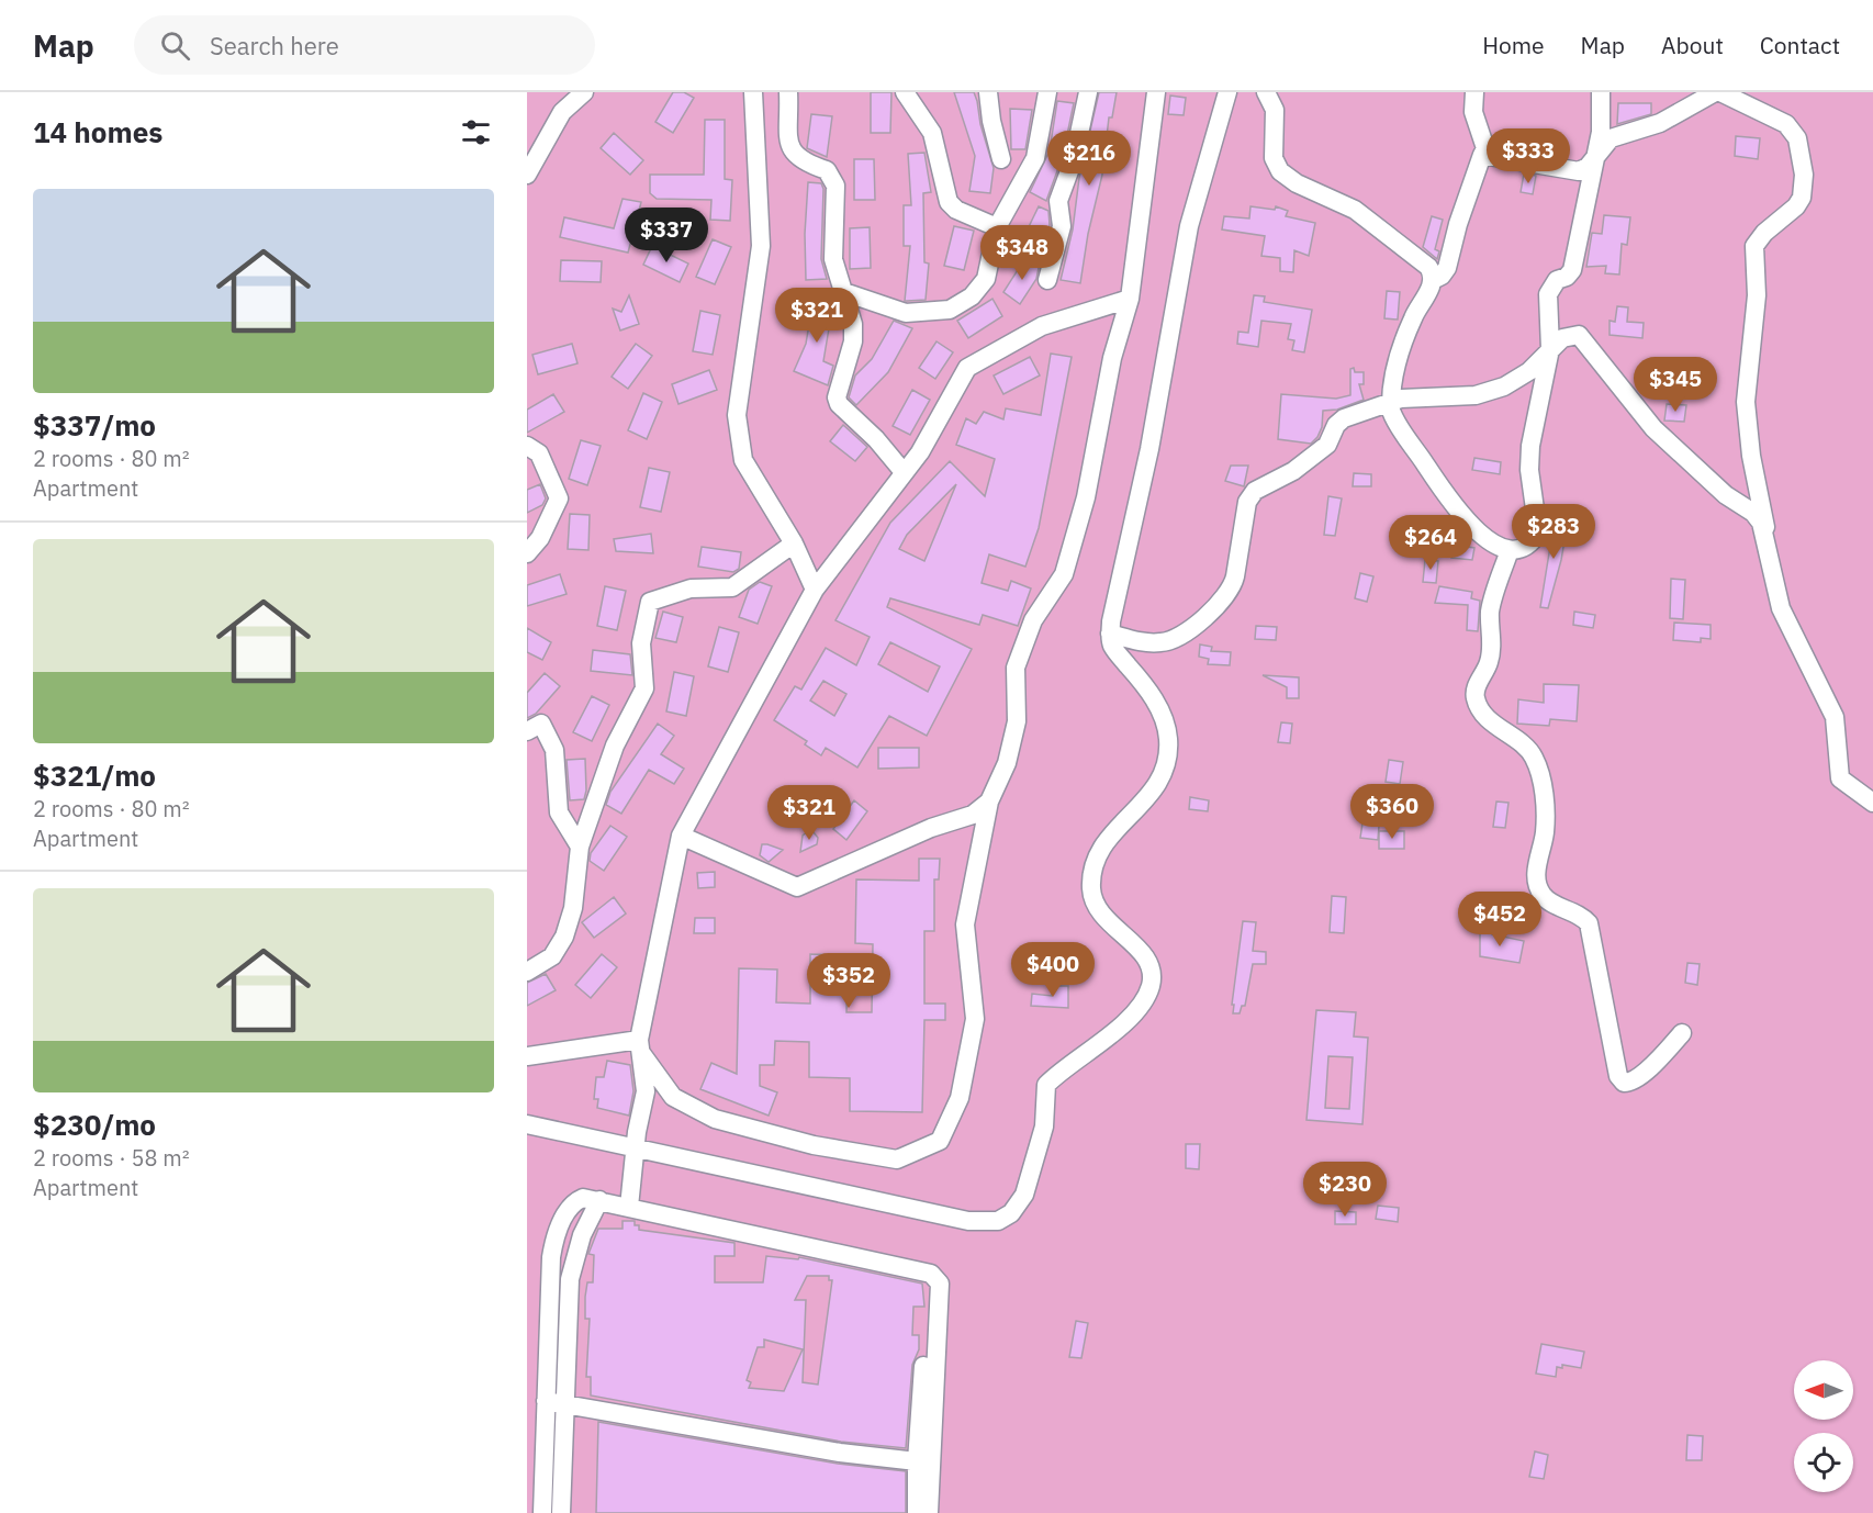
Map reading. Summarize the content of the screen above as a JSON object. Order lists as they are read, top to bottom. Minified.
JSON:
{"north":"left","page":{"header":"Map","search":"Search here","nav":["Home","Map","About","Contact"],"heading":"14 homes","price":["$333","$216","$337","$348","$321","$345","$283","$264","$360","$321","$452","$400","$352","$230"],"list":[{"name":"$337/mo","note":"2 rooms · 80 m² · Apartment"},{"name":"$321/mo","note":"2 rooms · 80 m² · Apartment"},{"name":"$230/mo","note":"2 rooms · 58 m² · Apartment"}]}}
